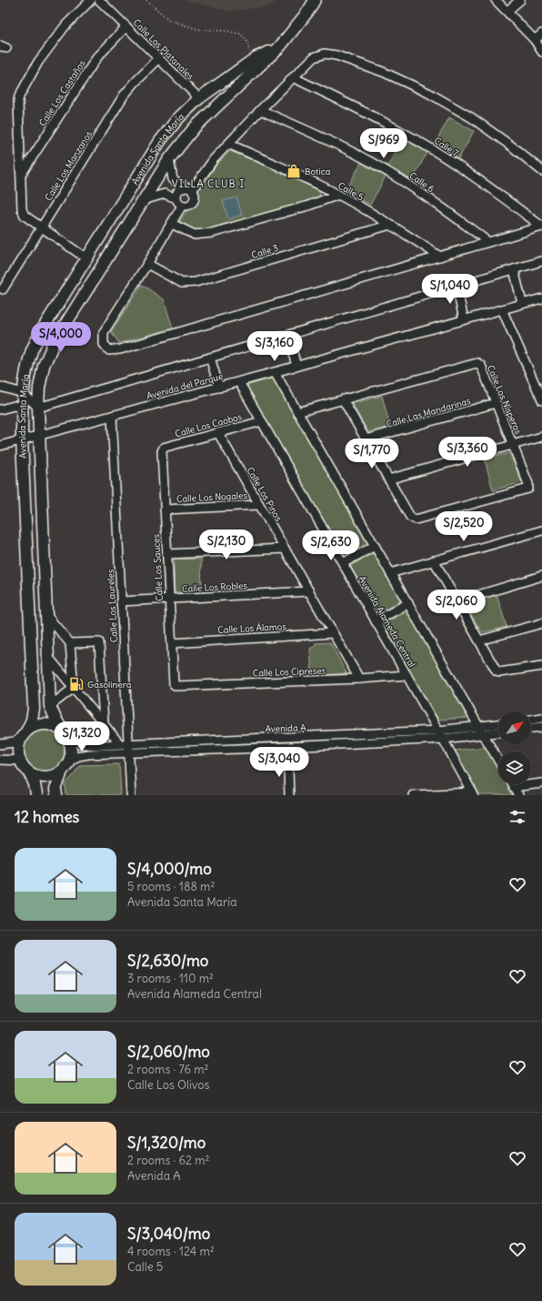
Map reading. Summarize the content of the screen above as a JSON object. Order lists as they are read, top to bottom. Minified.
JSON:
{"streets":{"main road":["Avenida Santa María"],"street":["Calle Los Platanales","Calle Los Castaños","Calle 7","Calle Los Manzanos","Calle 6","Calle 5","Calle 3","Avenida del Parque","Calle Los Nísperos","Calle Las Mandarinas","Calle Los Caobos","Calle Los Pinos","Calle Los Nogales","Calle Los Sauces","Calle Los Robles","Calle Los Laureles","Avenida Alameda Central","Calle Los Álamos","Calle Los Cipreses","Avenida A"]},"crossings":[["Calle Los Platanales","Calle Los Castaños"],["Calle Los Platanales","Avenida Santa María"],["Calle Los Platanales","Calle Los Manzanos"],["Avenida Santa María","Avenida del Parque"],["Avenida Santa María","Avenida A"],["Calle 5","Calle 3"],["Avenida del Parque","Calle Los Laureles"],["Avenida del Parque","Avenida Alameda Central"],["Calle Los Nísperos","Calle Las Mandarinas"],["Calle Los Caobos","Calle Los Pinos"],["Calle Los Caobos","Calle Los Sauces"],["Calle Los Caobos","Avenida Alameda Central"],["Calle Los Pinos","Calle Los Nogales"],["Calle Los Pinos","Calle Los Robles"],["Calle Los Pinos","Calle Los Álamos"],["Calle Los Pinos","Calle Los Cipreses"],["Calle Los Nogales","Calle Los Sauces"],["Calle Los Sauces","Calle Los Robles"],["Calle Los Sauces","Calle Los Álamos"],["Calle Los Sauces","Calle Los Cipreses"],["Calle Los Robles","Calle Los Laureles"],["Calle Los Laureles","Avenida A"],["Avenida Alameda Central","Calle Los Cipreses"],["Avenida Alameda Central","Avenida A"]],"districts":["VILLA CLUB I"],"places":{"shop":["Botica"],"fuel station":["Gasolinera"]},"north":"top right","page":{"price":["S/969","S/1,040","S/4,000","S/3,160","S/3,360","S/1,770","S/2,520","S/2,130","S/2,630","S/2,060","S/1,320","S/3,040"],"heading":"12 homes","list":[{"name":"S/4,000/mo","note":"5 rooms · 188 m² · Avenida Santa María"},{"name":"S/2,630/mo","note":"3 rooms · 110 m² · Avenida Alameda Central"},{"name":"S/2,060/mo","note":"2 rooms · 76 m² · Calle Los Olivos"},{"name":"S/1,320/mo","note":"2 rooms · 62 m² · Avenida A"},{"name":"S/3,040/mo","note":"4 rooms · 124 m² · Calle 5"}]}}
